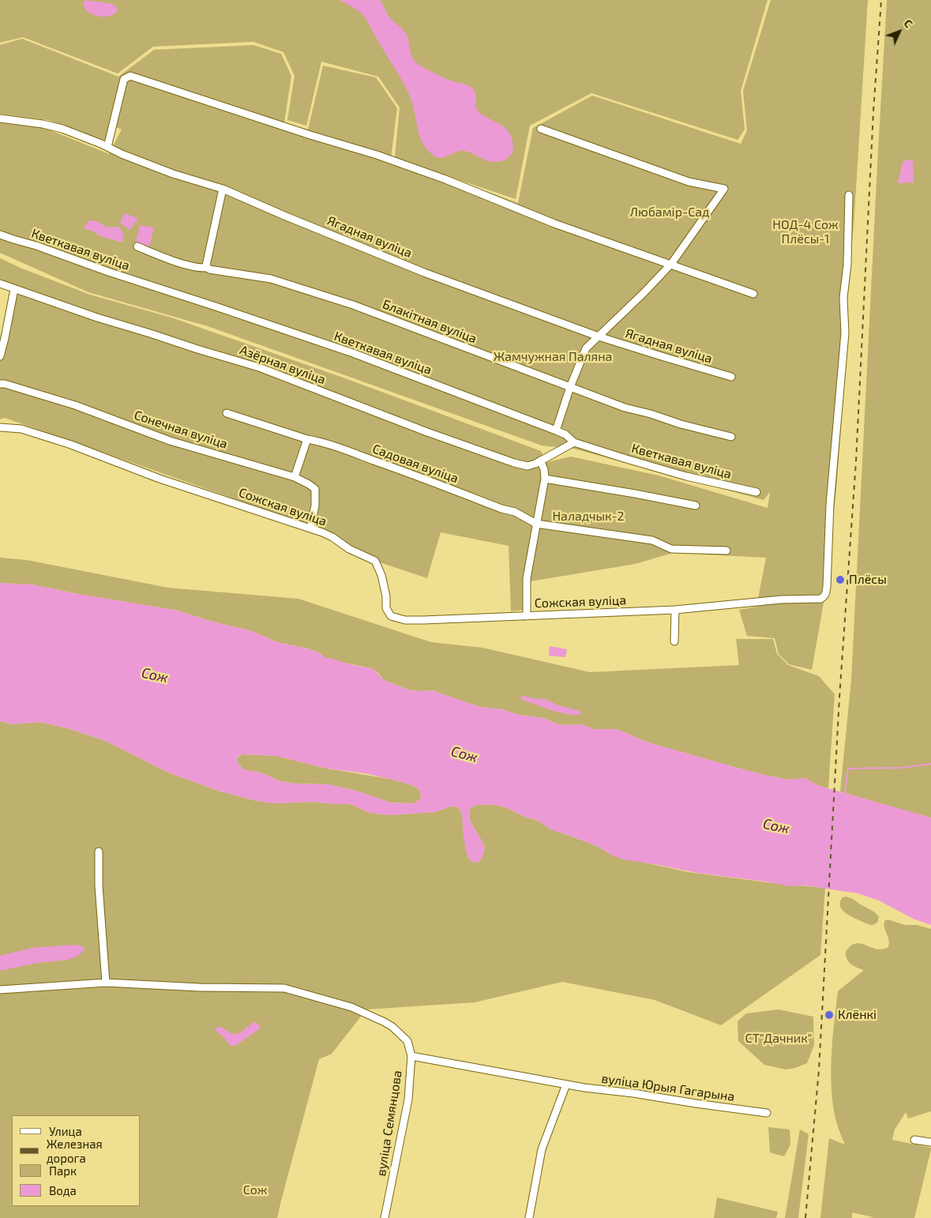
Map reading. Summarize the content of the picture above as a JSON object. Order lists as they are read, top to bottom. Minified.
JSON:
{"streets":{"street":["Ягадная вуліца","Кветкавая вуліца","Блакітная вуліца","Азёрная вуліца","Сонечная вуліца","Садовая вуліца","Сожская вуліца","вуліца Юрыя Гагарына","вуліца Семянцова"]},"crossings":[["Кветкавая вуліца","Азёрная вуліца"],["Сонечная вуліца","Сожская вуліца"],["вуліца Юрыя Гагарына","вуліца Семянцова"]],"water":["Сож"],"parks":["Любамір-Сад","НОД-4 Сож Плёсы-1","Жамчужная Паляна","Наладчык-2","СТ\"Дачник\"","Сож"],"places":["Плёсы","Клёнкі"],"legend":["Улица","Железная дорога","Парк","Вода"],"north":"top right"}
